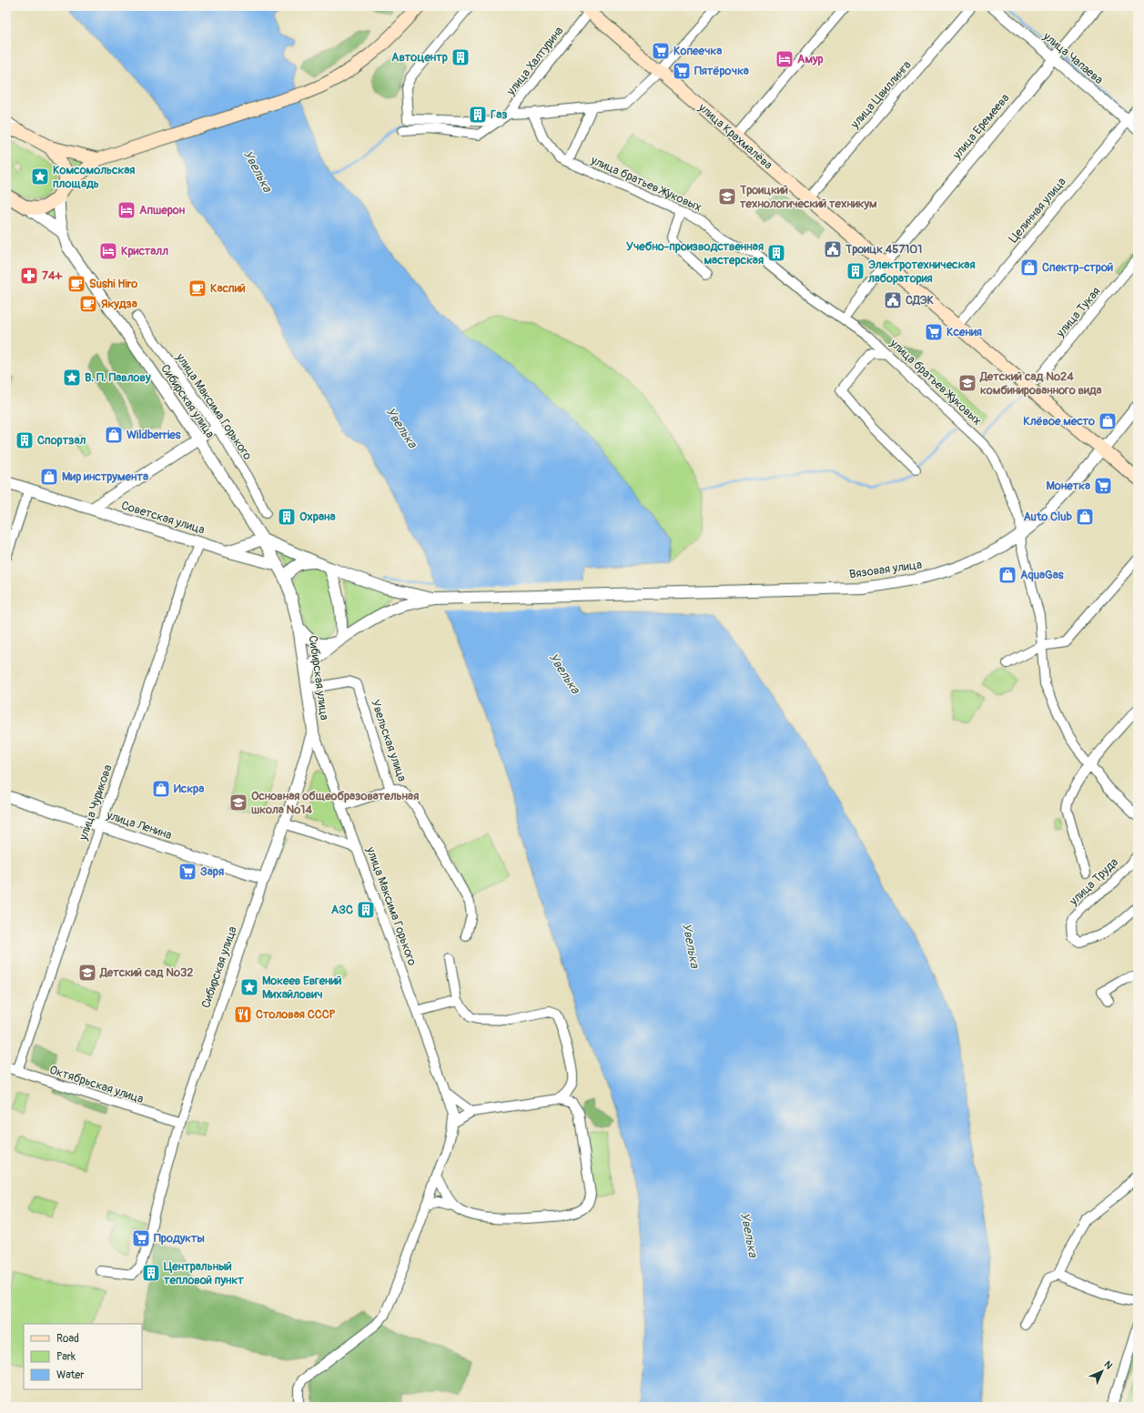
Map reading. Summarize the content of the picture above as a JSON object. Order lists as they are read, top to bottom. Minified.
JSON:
{"streets":{"main road":["улица Крахмалёва"],"street":["улица Чапаева","улица Халтурина","улица Цвиллинга","улица Еремеева","улица братьев Жуковых","Целинная улица","улица Тукая","Сибирская улица","улица Максима Горького","Советская улица","Вязовая улица","Увельская улица","улица Чурикова","улица Ленина","улица Труда","Октябрьская улица"]},"crossings":[["улица Чапаева","улица Еремеева"],["улица Чапаева","Целинная улица"],["улица Халтурина","улица Крахмалёва"],["улица Цвиллинга","улица Крахмалёва"],["улица Еремеева","улица Крахмалёва"],["улица Крахмалёва","Целинная улица"],["улица Крахмалёва","Вязовая улица"],["улица братьев Жуковых","Вязовая улица"],["Сибирская улица","улица Максима Горького"],["Сибирская улица","Советская улица"],["Сибирская улица","Увельская улица"],["Сибирская улица","улица Ленина"],["Сибирская улица","Октябрьская улица"],["Советская улица","улица Чурикова"],["улица Чурикова","улица Ленина"],["улица Чурикова","Октябрьская улица"]],"water":["Увелька"],"places":{"supermarket":["Копеечка","Пятёрочка","Ксения","Монетка","Заря","Продукты"],"building":["Автоцентр","Газ","Учебно-производственная мастерская","Электротехническая лаборатория","Спортзал","Охрана","АЗС","Центральный тепловой пункт"],"hotel":["Амур","Апшерон","Кристалл"],"place":["Комсомольская площадь","В. П. Павлову","Мокеев Евгений Михайлович"],"school or university":["Троицкий технологический техникум","Детский сад №24 комбинированного вида","Основная общеобразовательная школа №14","Детский сад №32"],"public building":["Троицк 457101","СДЭК"],"shop":["Спектр-строй","Клёвое место","Wildberries","Мир инструмента","Auto Club","AquaGas","Искра"],"pharmacy":["74+"],"cafe":["Sushi Hiro","Каспий","Якудза"],"restaurant":["Столовая СССР"]},"legend":["Road","Park","Water"],"north":"top right"}
